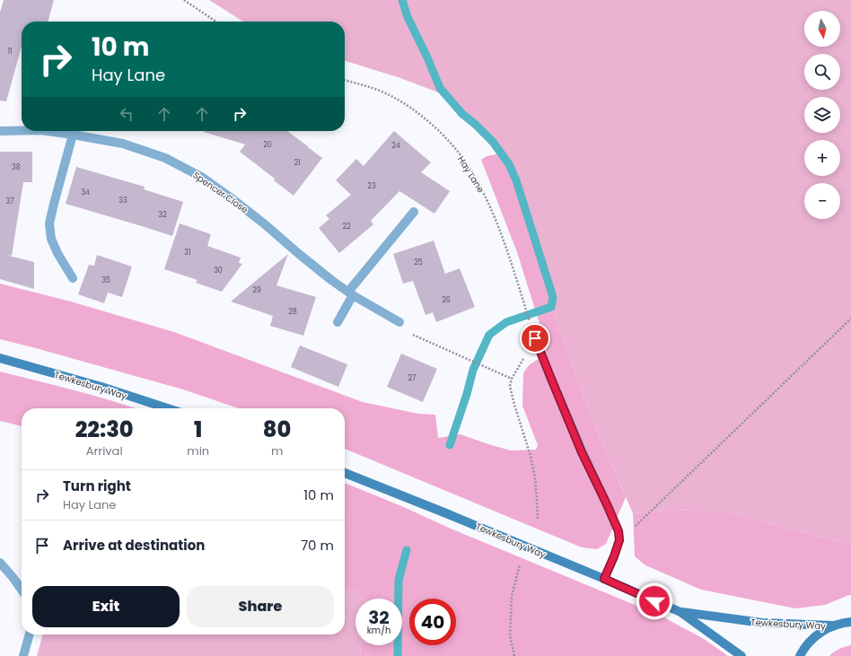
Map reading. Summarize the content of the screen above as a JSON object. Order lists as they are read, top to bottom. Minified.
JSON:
{"streets":{"street":["Spencer Close","Tewkesbury Way"],"path":["Hay Lane"]},"house_numbers":["11","20","24","21","38","23","34","33","37","32","22","31","25","30","35","29","26","28","27"],"north":"bottom","page":{"map_buttons":["+","−"],"turn":["10 m","Hay Lane"],"eta":["22:30","Arrival","1","min","80","m"],"list":[{"name":"Turn right","note":"Hay Lane","value":"10 m"},{"name":"Arrive at destination","value":"70 m"}],"buttons":["Exit","Share"],"speed":"32 km/h","limit":"40"}}
